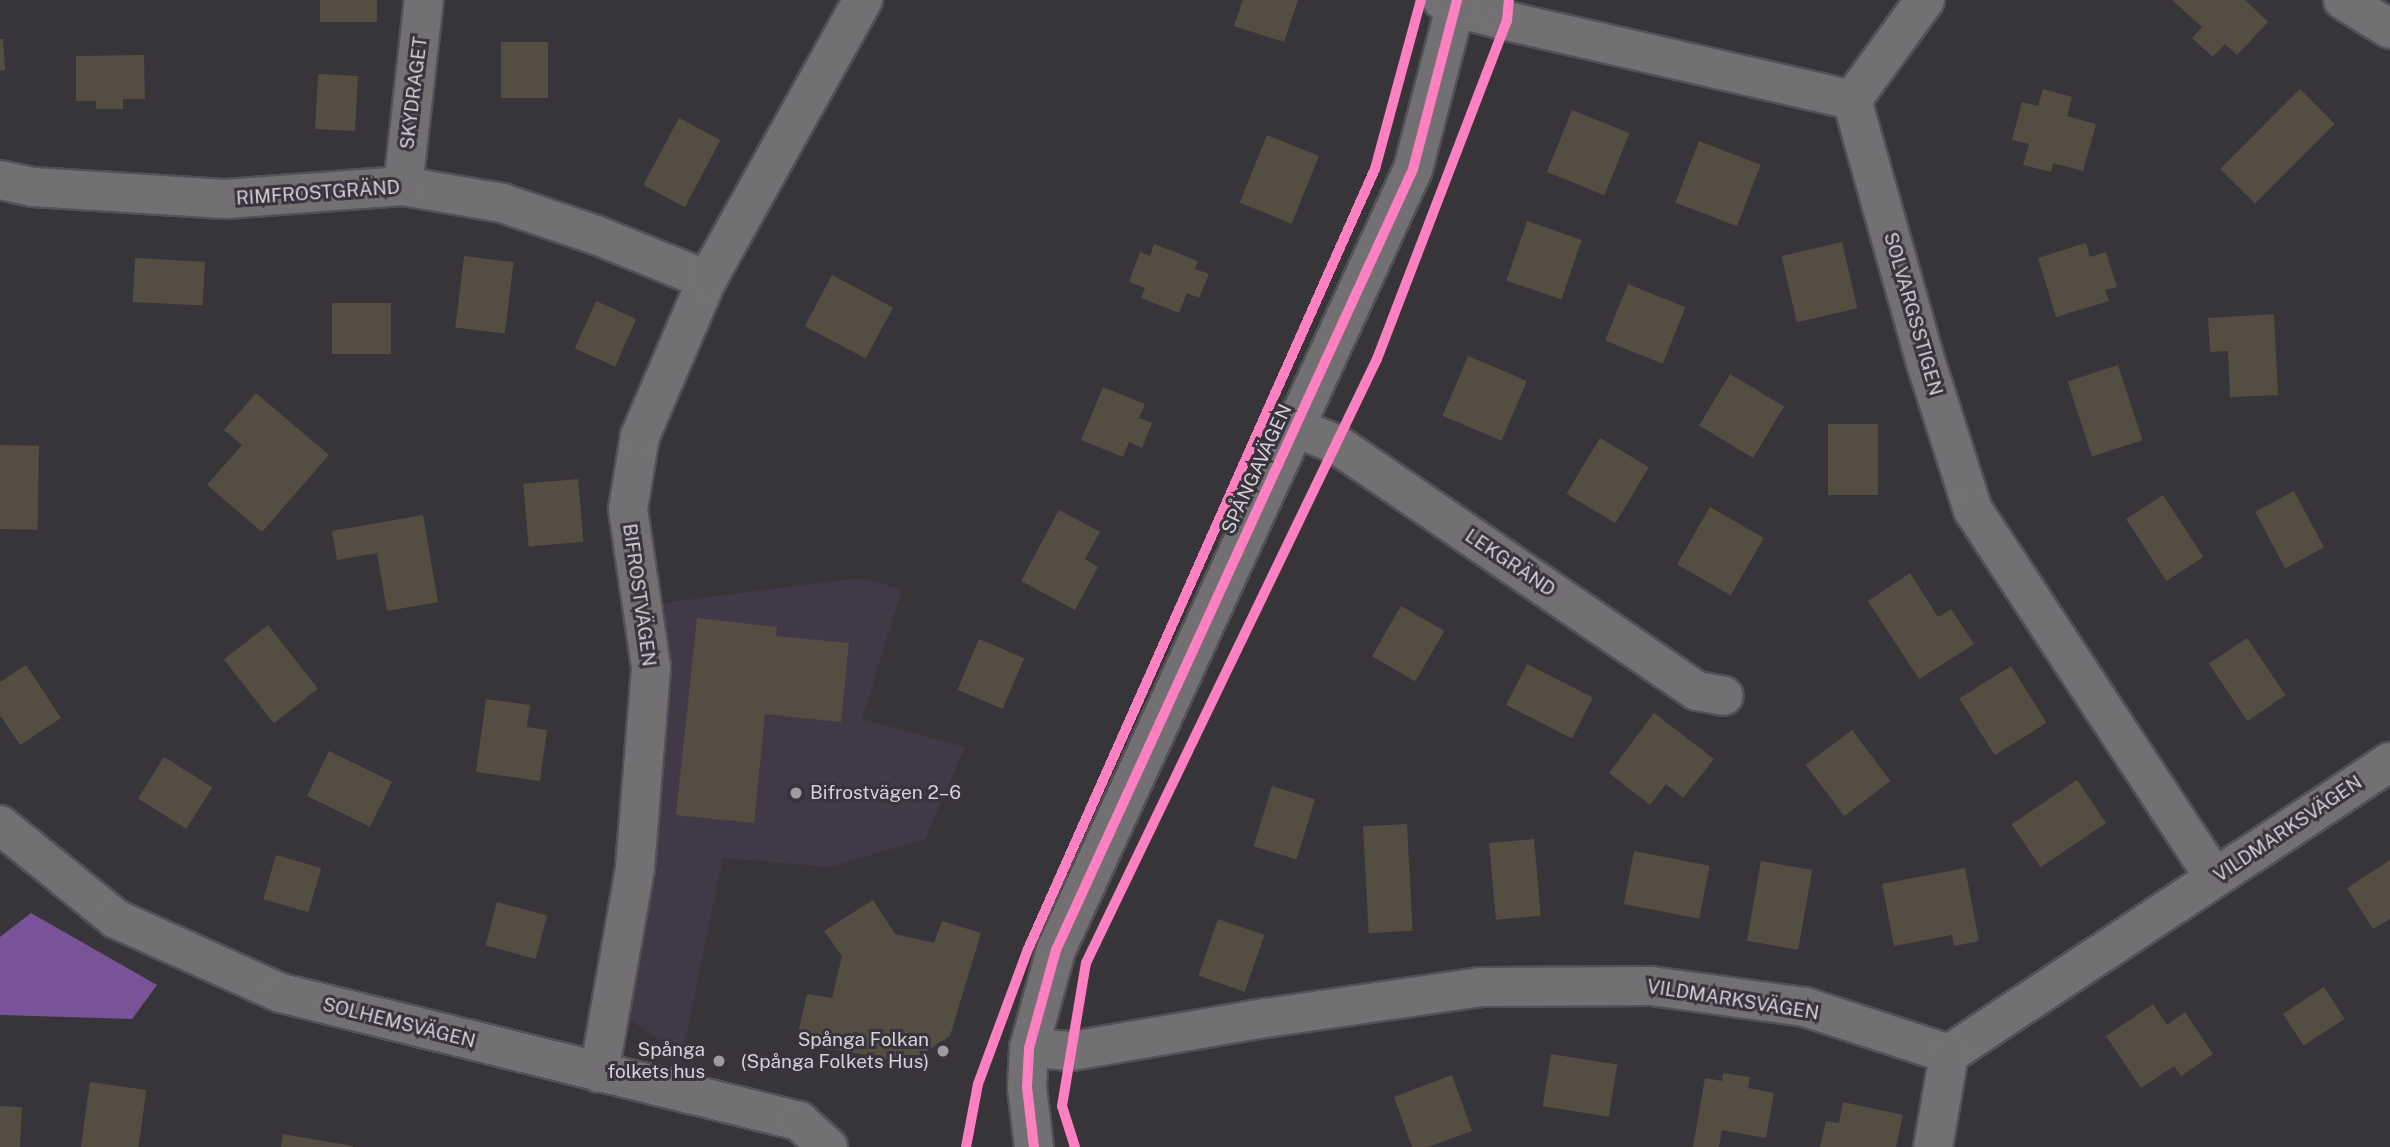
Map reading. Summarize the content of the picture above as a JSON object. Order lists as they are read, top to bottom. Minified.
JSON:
{"streets":{"street":["SKYDRAGET","RIMFROSTGRÄND","SOLVARGSSTIGEN","SPÅNGAVÄGEN","LEKGRÄND","BIFROSTVÄGEN","VILDMARKSVÄGEN","SOLHEMSVÄGEN"]},"crossings":[["SKYDRAGET","RIMFROSTGRÄND"],["RIMFROSTGRÄND","BIFROSTVÄGEN"],["SOLVARGSSTIGEN","VILDMARKSVÄGEN"],["SPÅNGAVÄGEN","LEKGRÄND"],["SPÅNGAVÄGEN","VILDMARKSVÄGEN"],["BIFROSTVÄGEN","SOLHEMSVÄGEN"]],"places":["Bifrostvägen 2–6","Spånga Folkan (Spånga Folkets Hus)","Spånga folkets hus"]}
